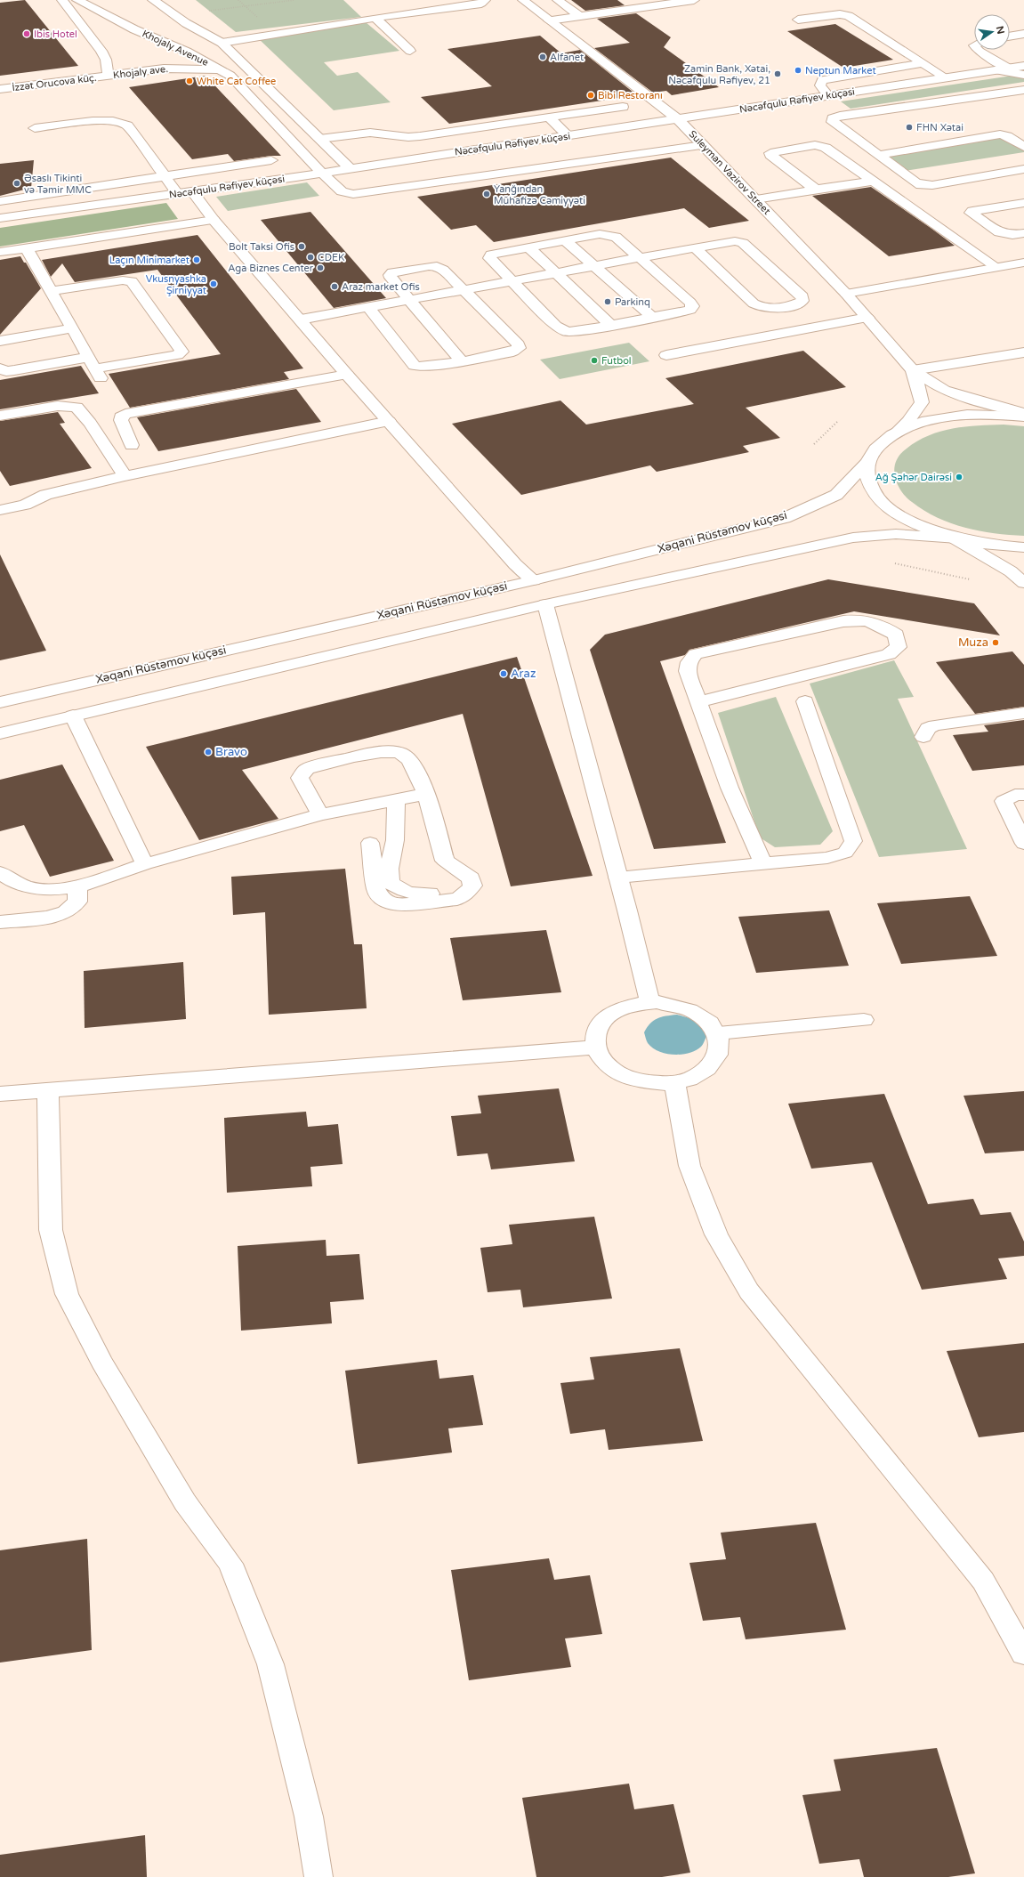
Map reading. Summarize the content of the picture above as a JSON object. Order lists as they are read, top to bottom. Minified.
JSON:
{"streets":{"main road":["Khojaly Avenue","Khojaly ave.","İzzət Orucova küç.","Nəcəfqulu Rəfiyev küçəsi","Suleyman Vazirov Street","Xəqani Rüstəmov küçəsi"]},"crossings":[["Khojaly Avenue","Khojaly ave."],["Khojaly Avenue","Nəcəfqulu Rəfiyev küçəsi"],["Khojaly Avenue","Suleyman Vazirov Street"],["Khojaly ave.","İzzət Orucova küç."],["Nəcəfqulu Rəfiyev küçəsi","Suleyman Vazirov Street"]],"places":["Ibis Hotel","Alfanet","Neptun Market","Zamin Bank, Xətai, Nəcəfqulu Rəfiyev, 21","White Cat Coffee","‌Bibi Restoranı","FHN Xətai","Əsaslı Tikinti və Təmir MMC","Yanğından Mühafizə Cəmiyyəti","Bolt Taksi Ofis","CDEK","Laçın Minimarket","Aga Biznes Center","Vkusnyashka Şirniyyat","Araz market Ofis","Parkinq","Futbol","Ağ Şəhər Dairəsi","Muza","Araz","Bravo"],"north":"right"}
